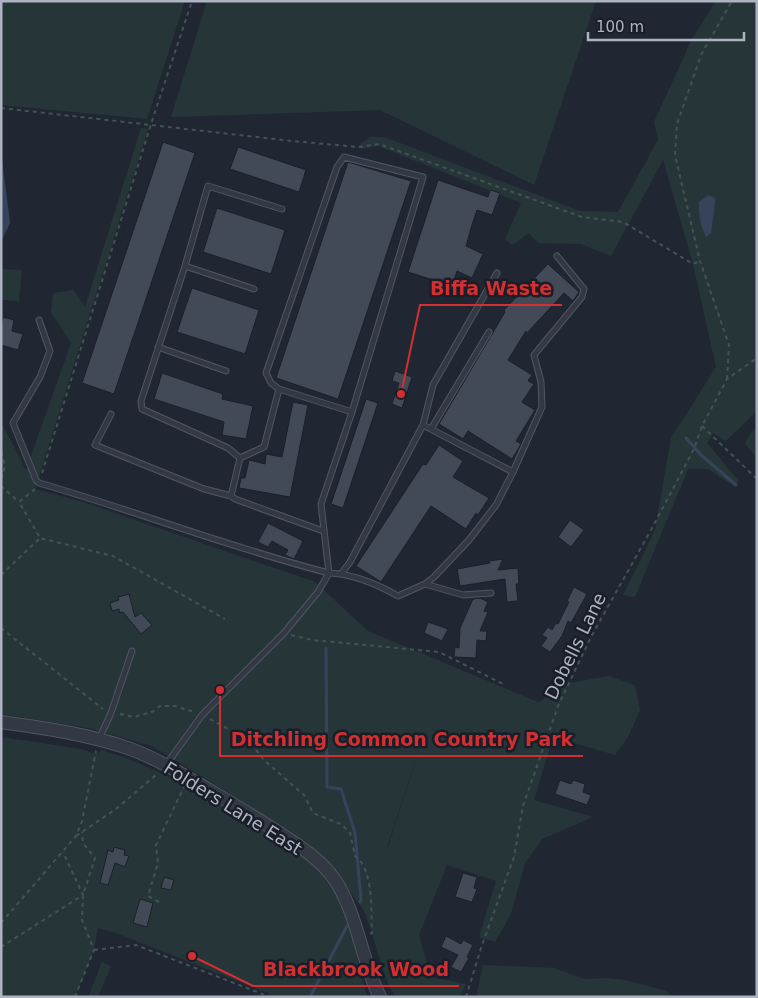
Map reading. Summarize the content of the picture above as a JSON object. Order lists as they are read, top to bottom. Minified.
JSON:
{"streets":{"street":["Folders Lane East"],"path":["Dobells Lane"]},"places":["Biffa Waste","Ditchling Common Country Park","Blackbrook Wood"],"scale_bar":"100 m"}
